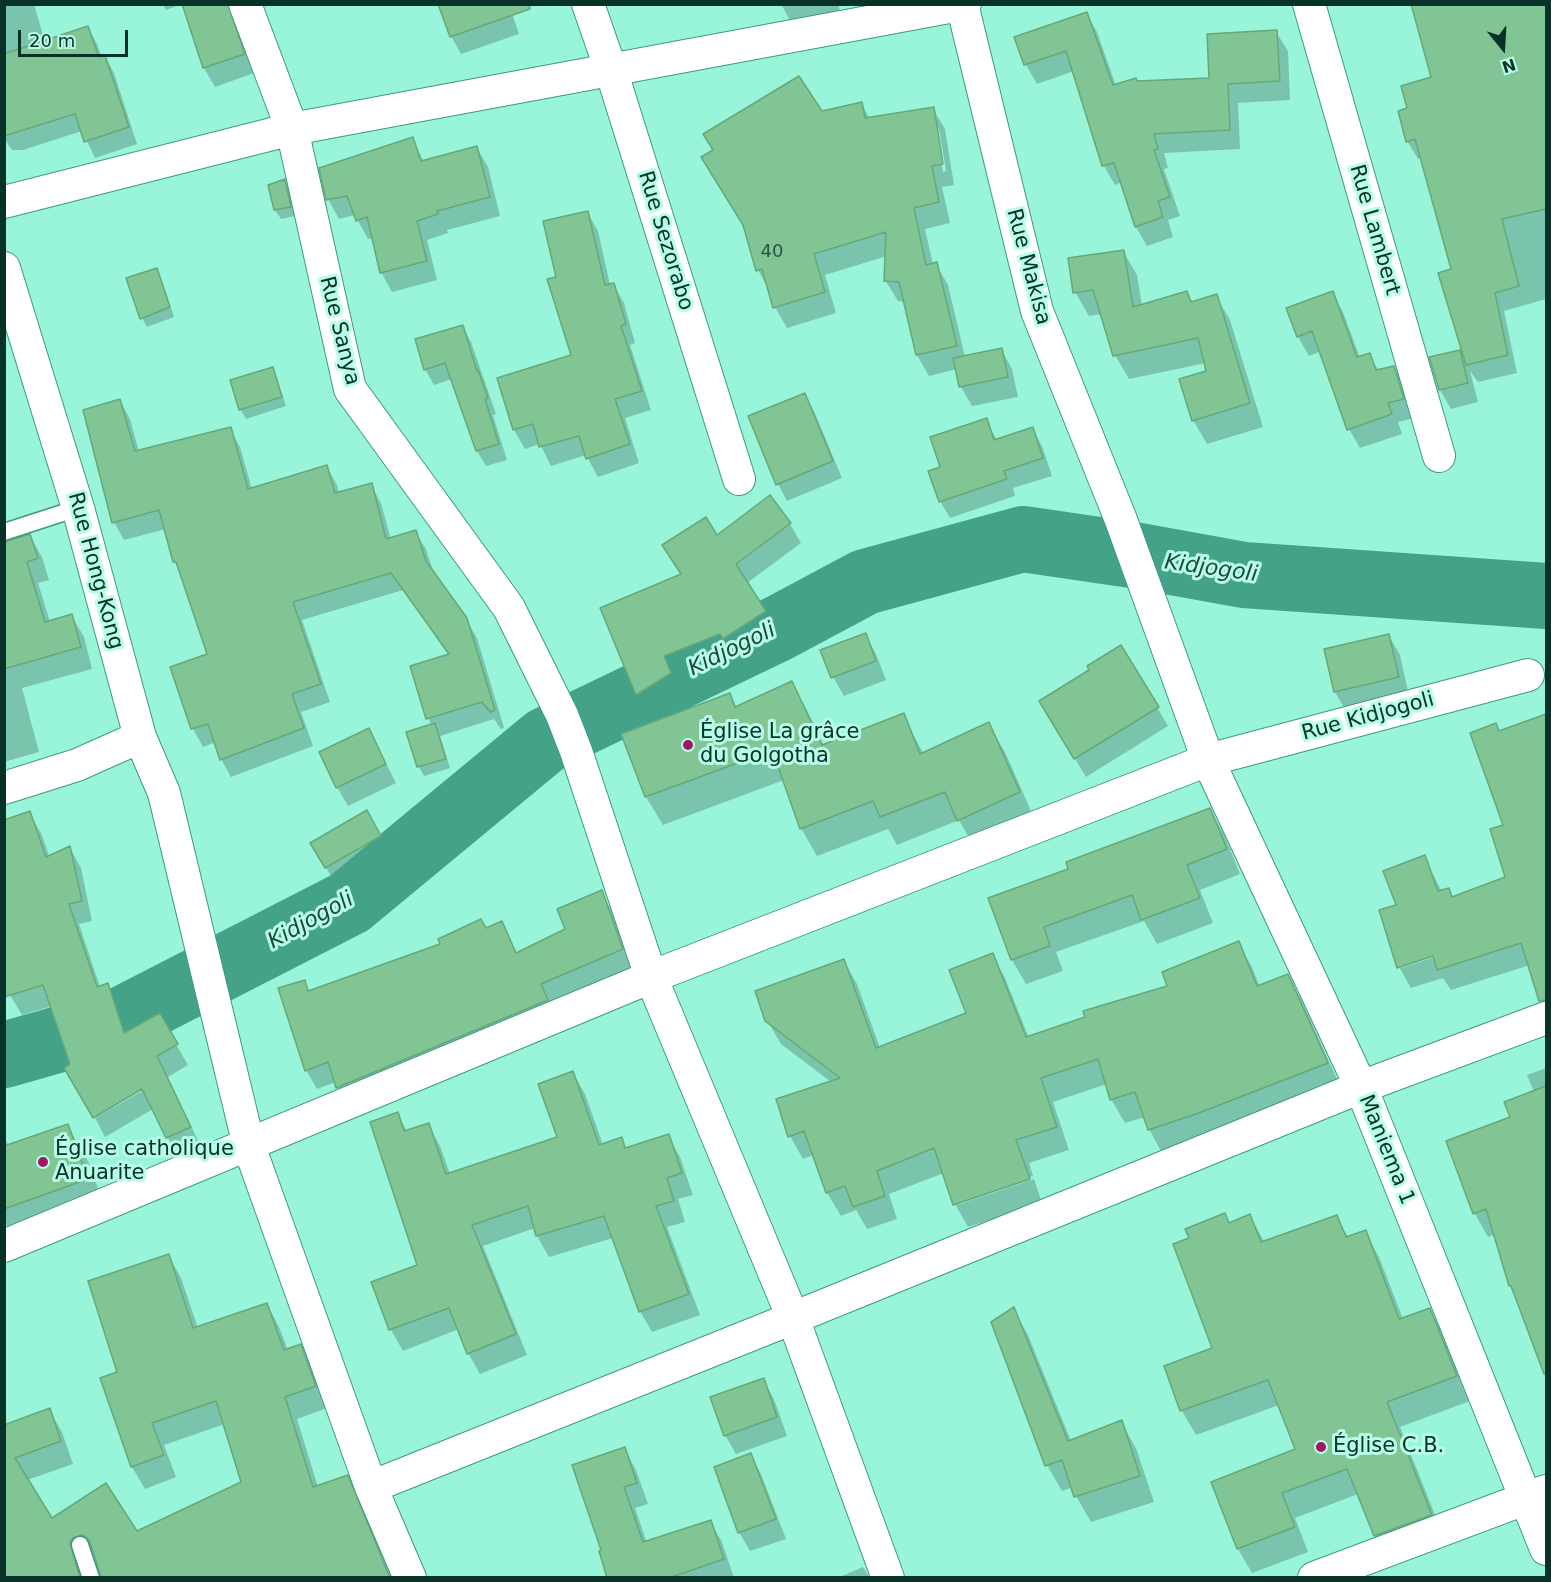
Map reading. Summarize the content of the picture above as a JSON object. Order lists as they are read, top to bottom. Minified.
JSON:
{"streets":{"street":["Rue Lambert","Rue Sezorabo","Rue Makisa","Rue Sanya","Rue Hong-Kong","Rue Kidjogoli","Maniema 1"]},"crossings":[["Rue Makisa","Maniema 1"],["Rue Sanya","Rue Kidjogoli"],["Rue Hong-Kong","Rue Kidjogoli"],["Rue Kidjogoli","Maniema 1"]],"water":["Kidjogoli"],"places":["Église La grâce du Golgotha","Église catholique Anuarite","Église C.B."],"house_numbers":["40"],"scale_bar":"20 m","north":"bottom"}
